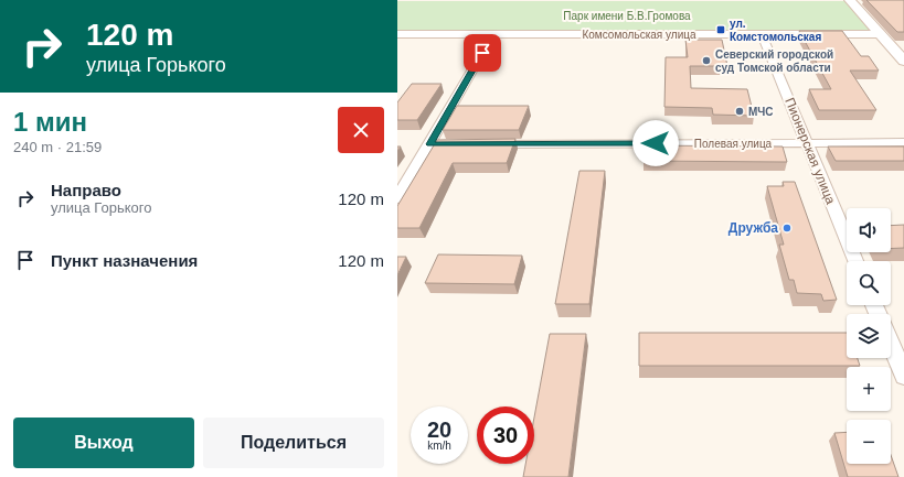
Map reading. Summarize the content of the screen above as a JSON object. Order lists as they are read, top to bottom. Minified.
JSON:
{"streets":{"main road":["Комсомольская улица"],"street":["Полевая улица","Пионерская улица"]},"crossings":[["Комсомольская улица","Пионерская улица"],["Полевая улица","Пионерская улица"]],"parks":["Парк имени Б.В.Громова"],"places":{"transit":["ул. Комстомольская"],"other":["Северский городской суд Томской области","МЧС","Дружба"]},"page":{"turn":["120 m","улица Горького"],"heading":["1 мин","240 m · 21:59"],"list":[{"name":"Направо","note":"улица Горького","value":"120 m"},{"name":"Пункт назначения","value":"120 m"}],"map_buttons":["+","−"],"speed":"20 km/h","limit":"30","buttons":["Выход","Поделиться"]}}
